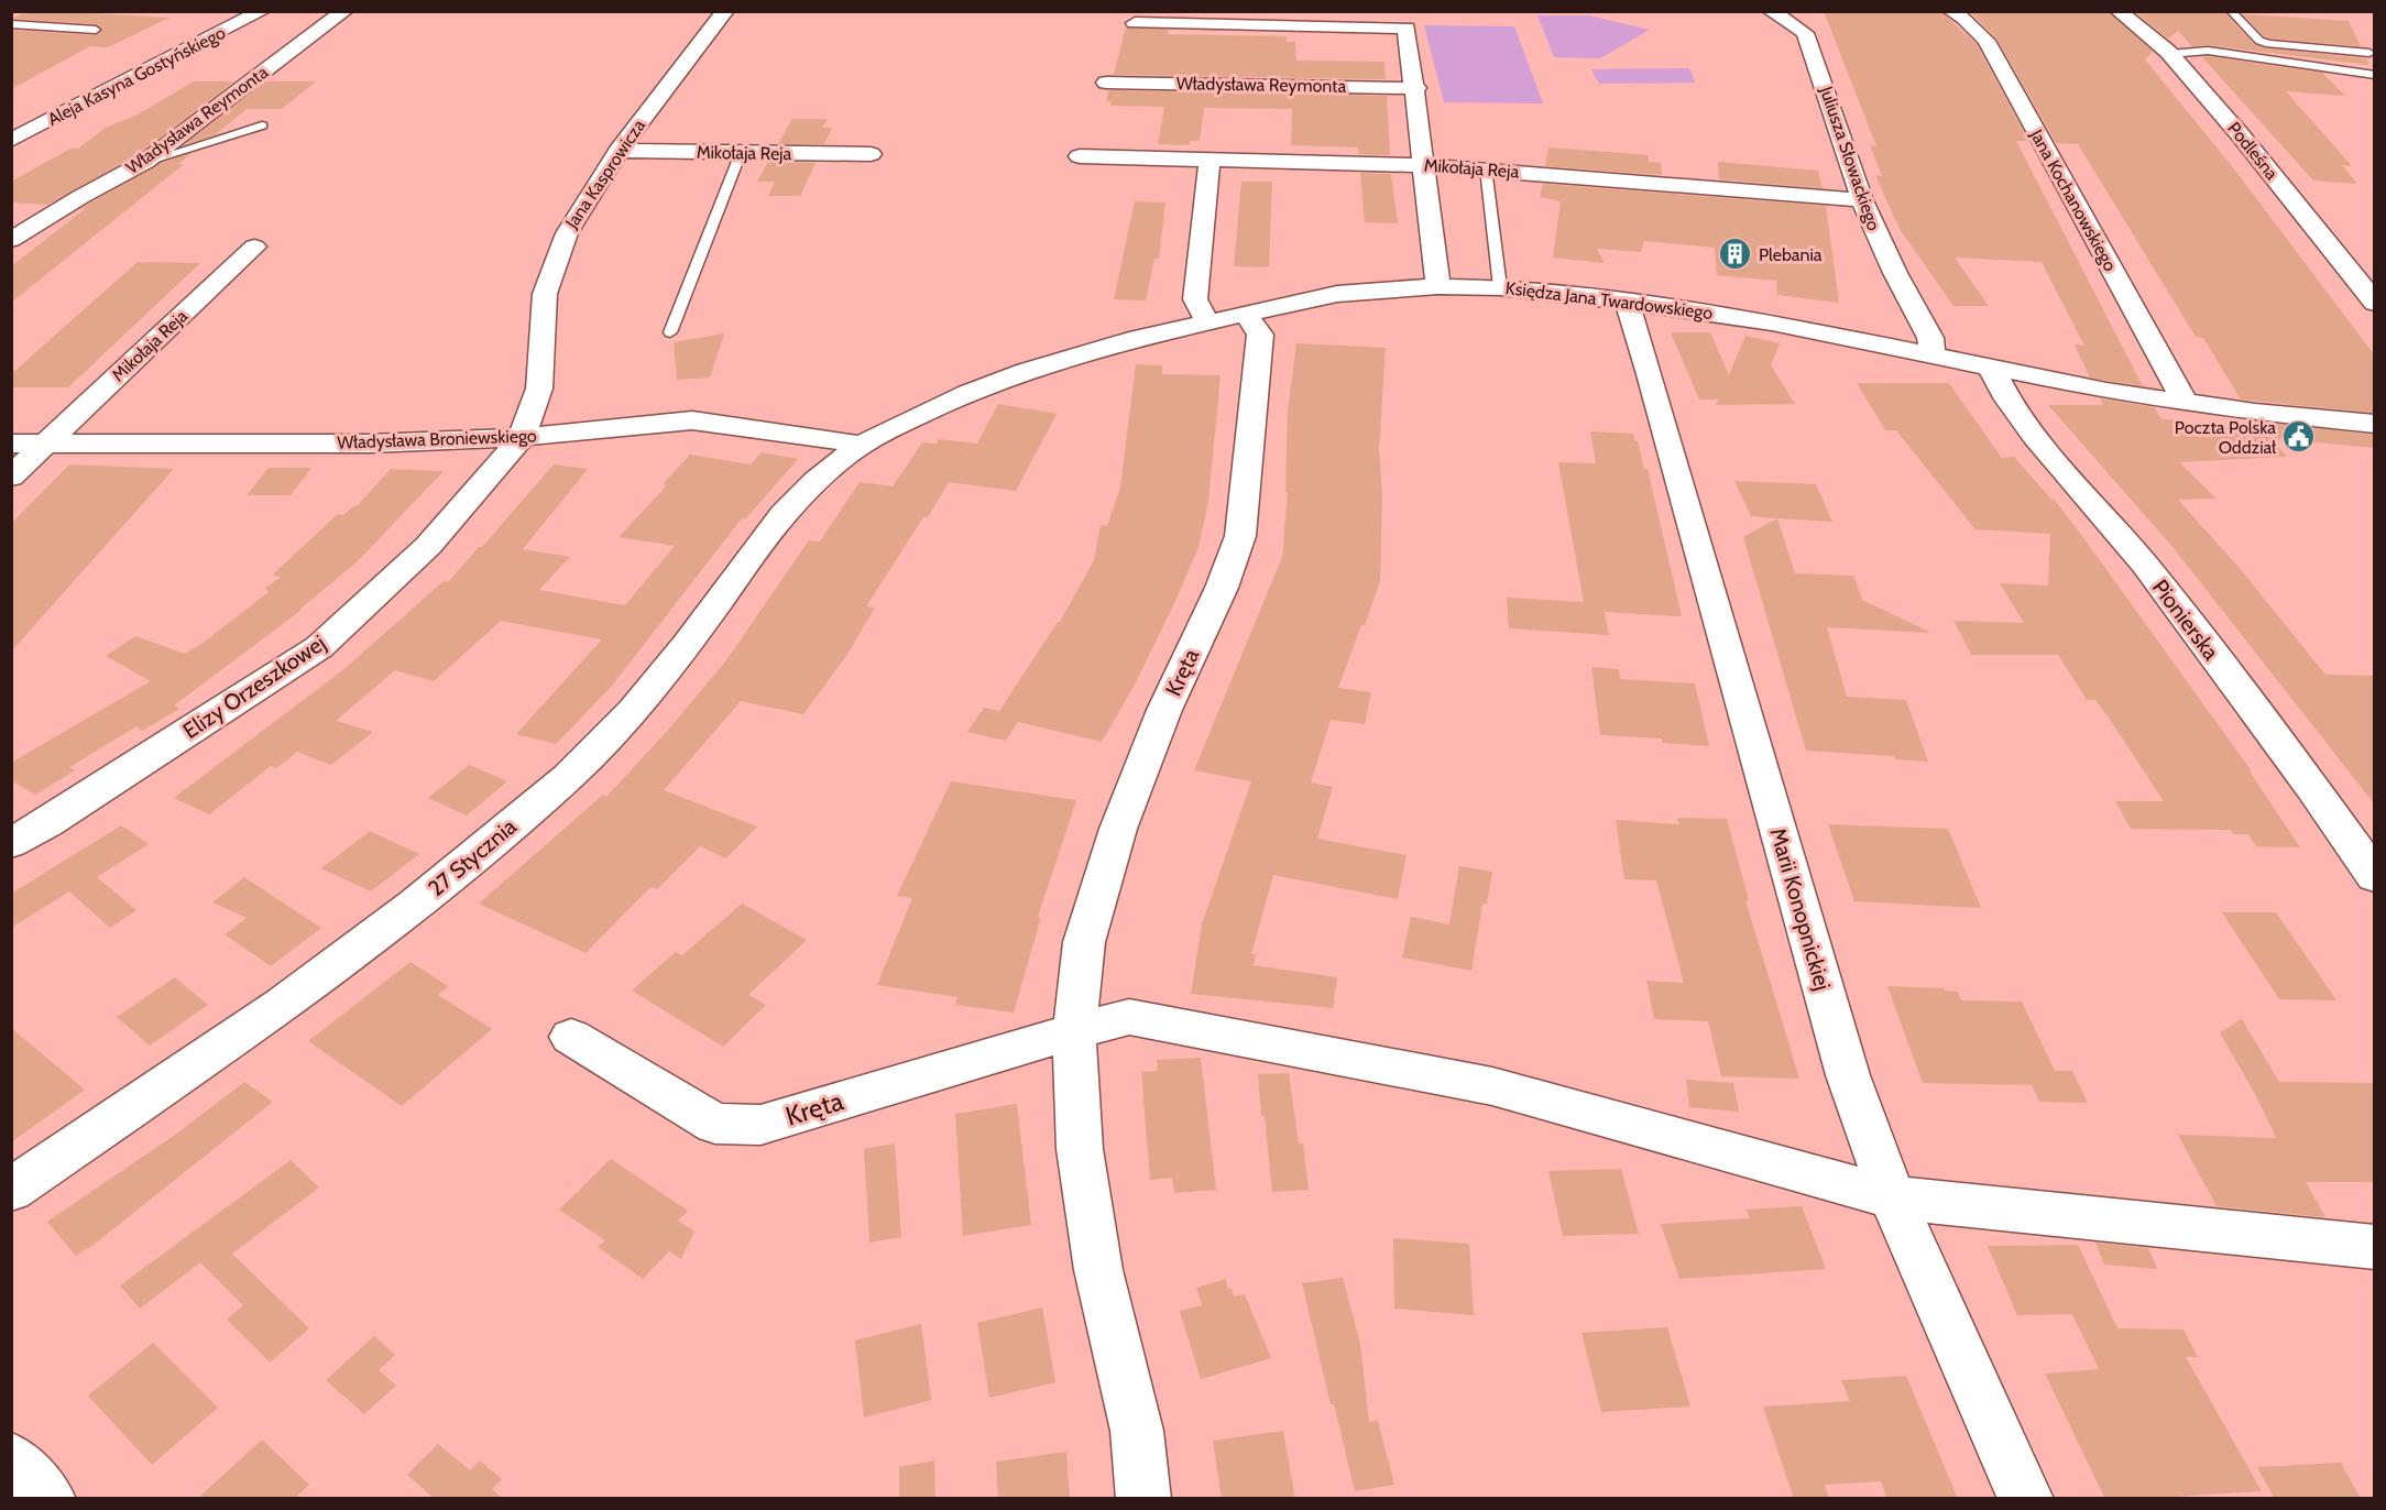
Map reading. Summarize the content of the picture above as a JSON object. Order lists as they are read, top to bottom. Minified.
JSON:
{"streets":{"street":["Aleja Kasyna Gostyńskiego","Władysława Reymonta","Podleśna","Mikołaja Reja","Juliusza Słowackiego","Jana Kasprowicza","Jana Kochanowskiego","Księdza Jana Twardowskiego","Władysława Broniewskiego","Pionierska","Kręta","Elizy Orzeszkowej","27 Stycznia","Marii Konopnickiej"]},"crossings":[["Mikołaja Reja","Juliusza Słowackiego"],["Mikołaja Reja","Jana Kasprowicza"],["Mikołaja Reja","Władysława Broniewskiego"],["Mikołaja Reja","Kręta"],["Juliusza Słowackiego","Księdza Jana Twardowskiego"],["Jana Kasprowicza","Władysława Broniewskiego"],["Jana Kasprowicza","Elizy Orzeszkowej"],["Jana Kochanowskiego","Księdza Jana Twardowskiego"],["Księdza Jana Twardowskiego","Władysława Broniewskiego"],["Księdza Jana Twardowskiego","Pionierska"],["Księdza Jana Twardowskiego","Kręta"],["Księdza Jana Twardowskiego","27 Stycznia"],["Księdza Jana Twardowskiego","Marii Konopnickiej"],["Władysława Broniewskiego","Elizy Orzeszkowej"],["Władysława Broniewskiego","27 Stycznia"]],"places":{"building":["Plebania"],"public building":["Poczta Polska Oddział"]}}
